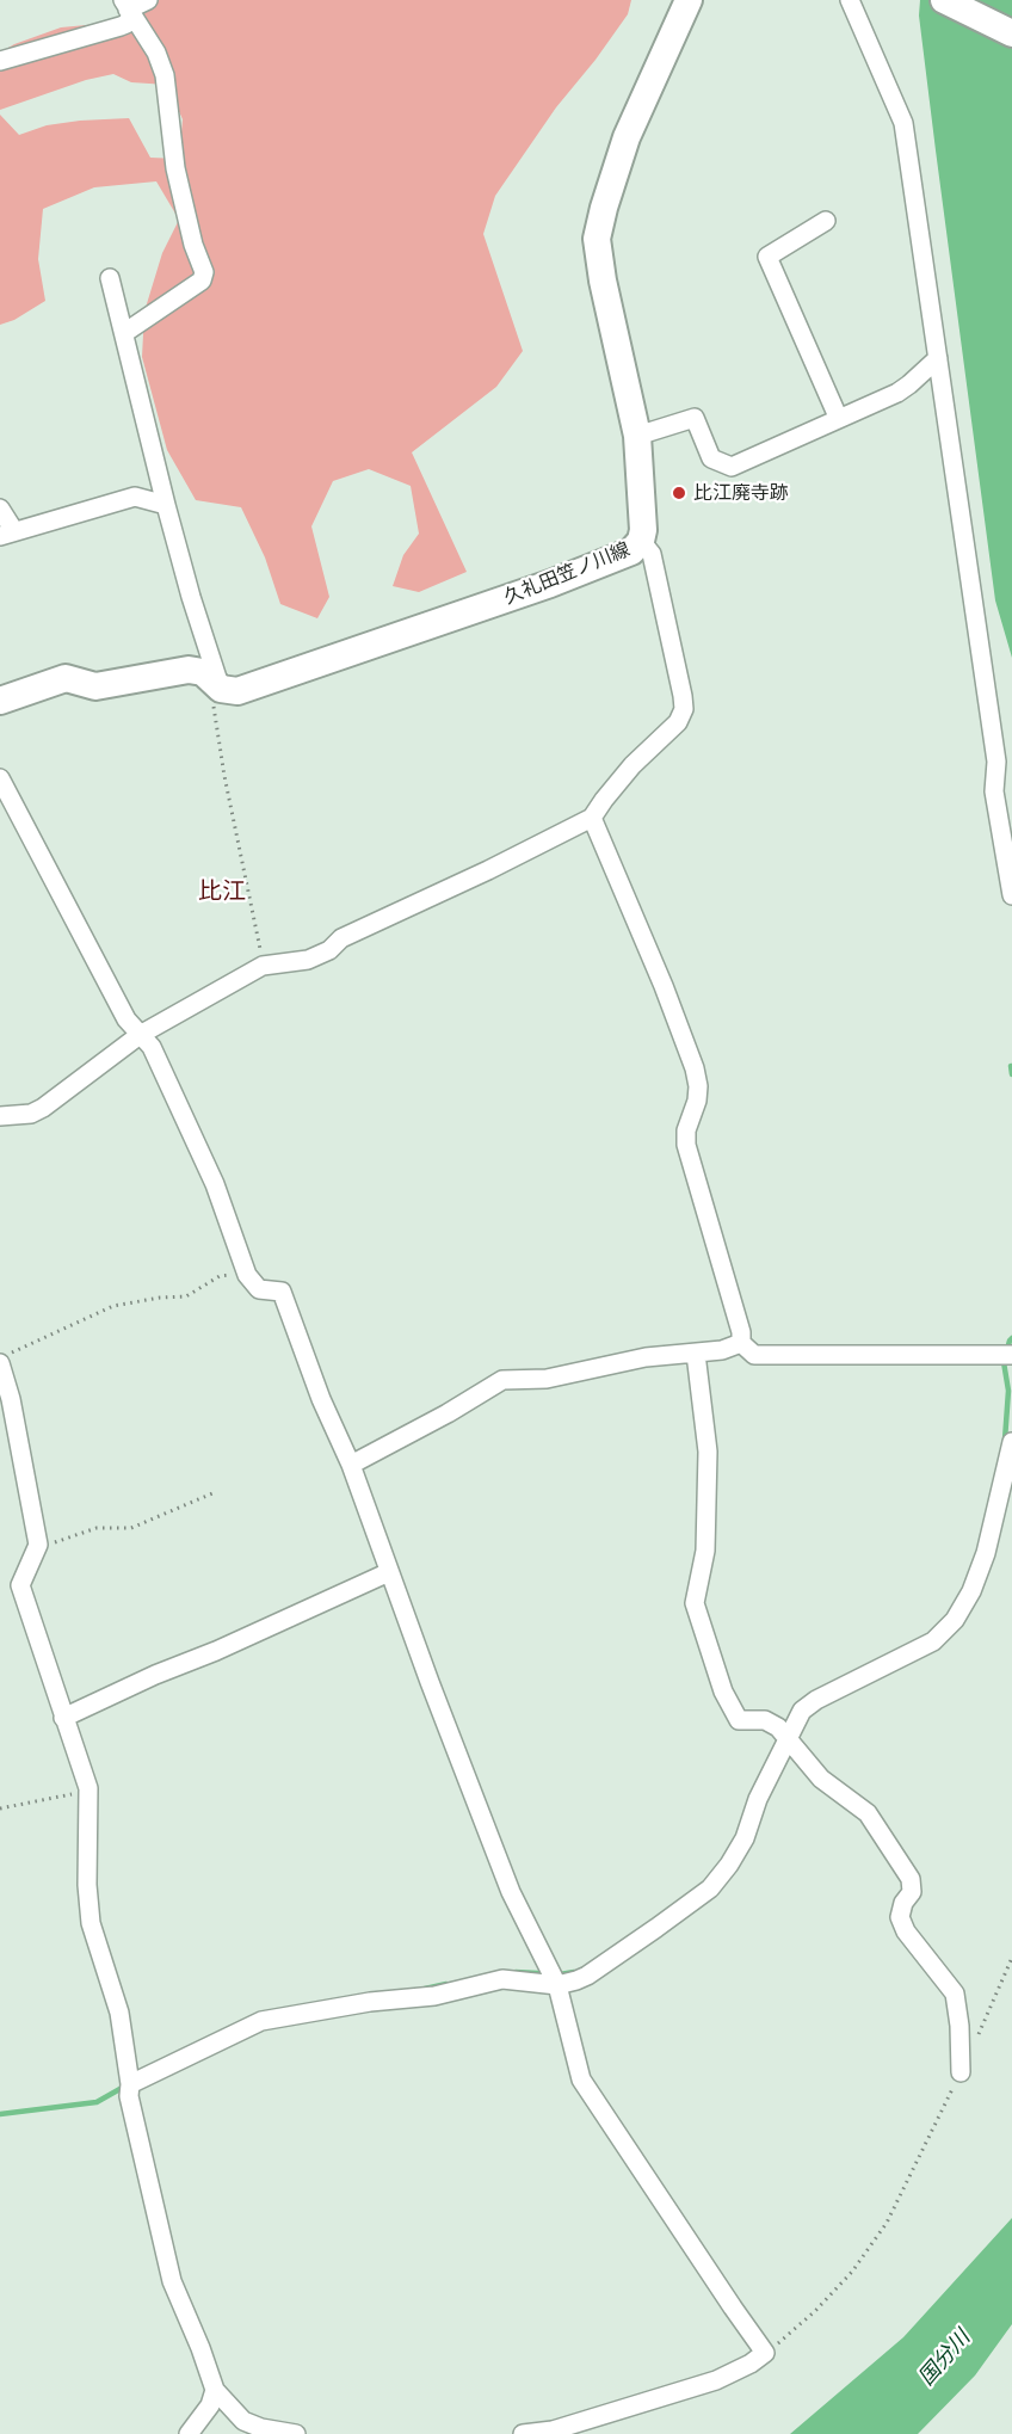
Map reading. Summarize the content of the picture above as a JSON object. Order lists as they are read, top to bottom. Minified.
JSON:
{"streets":{"main road":["久礼田笠ノ川線"]},"districts":["比江"],"water":["国分川"],"places":["比江廃寺跡"]}
